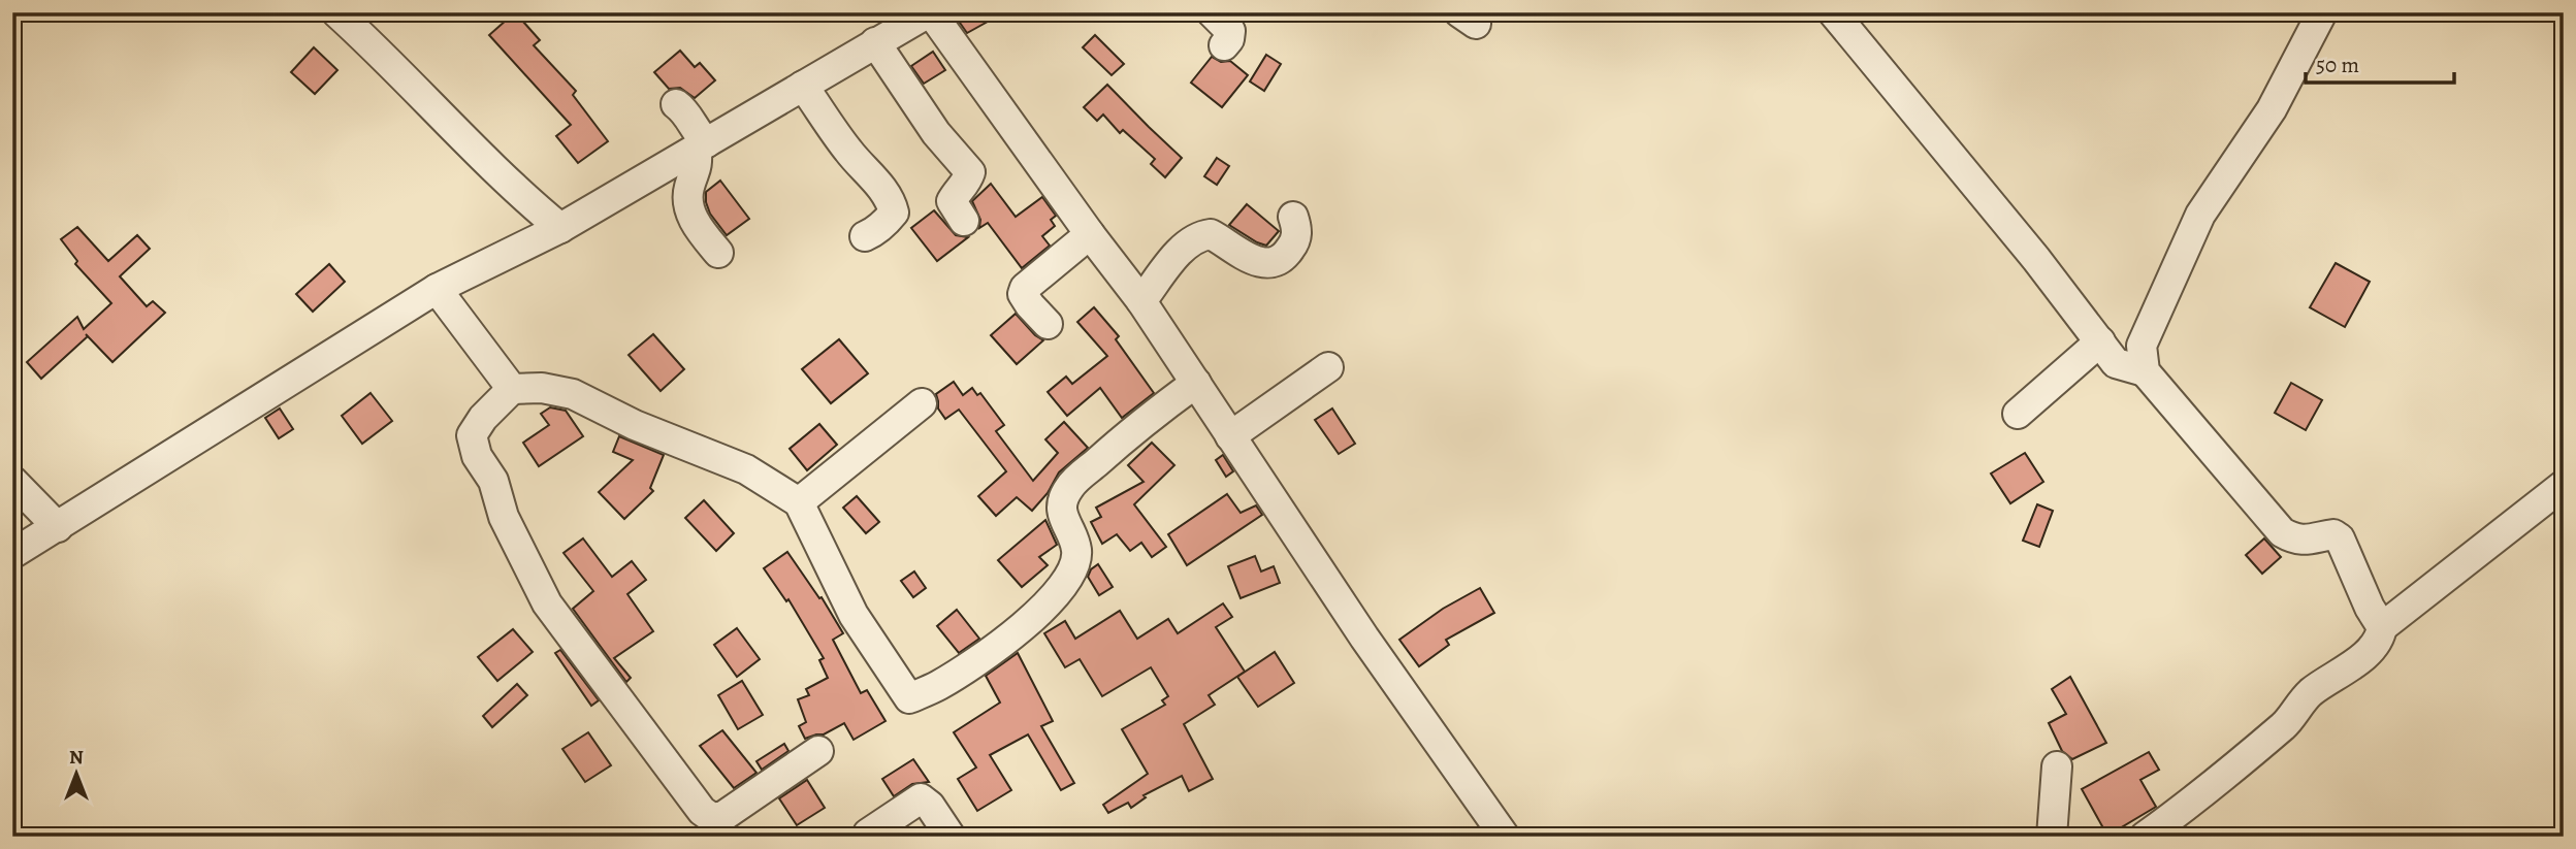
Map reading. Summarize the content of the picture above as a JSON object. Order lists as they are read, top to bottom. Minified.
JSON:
{"scale_bar":"50 m","north":"top"}
